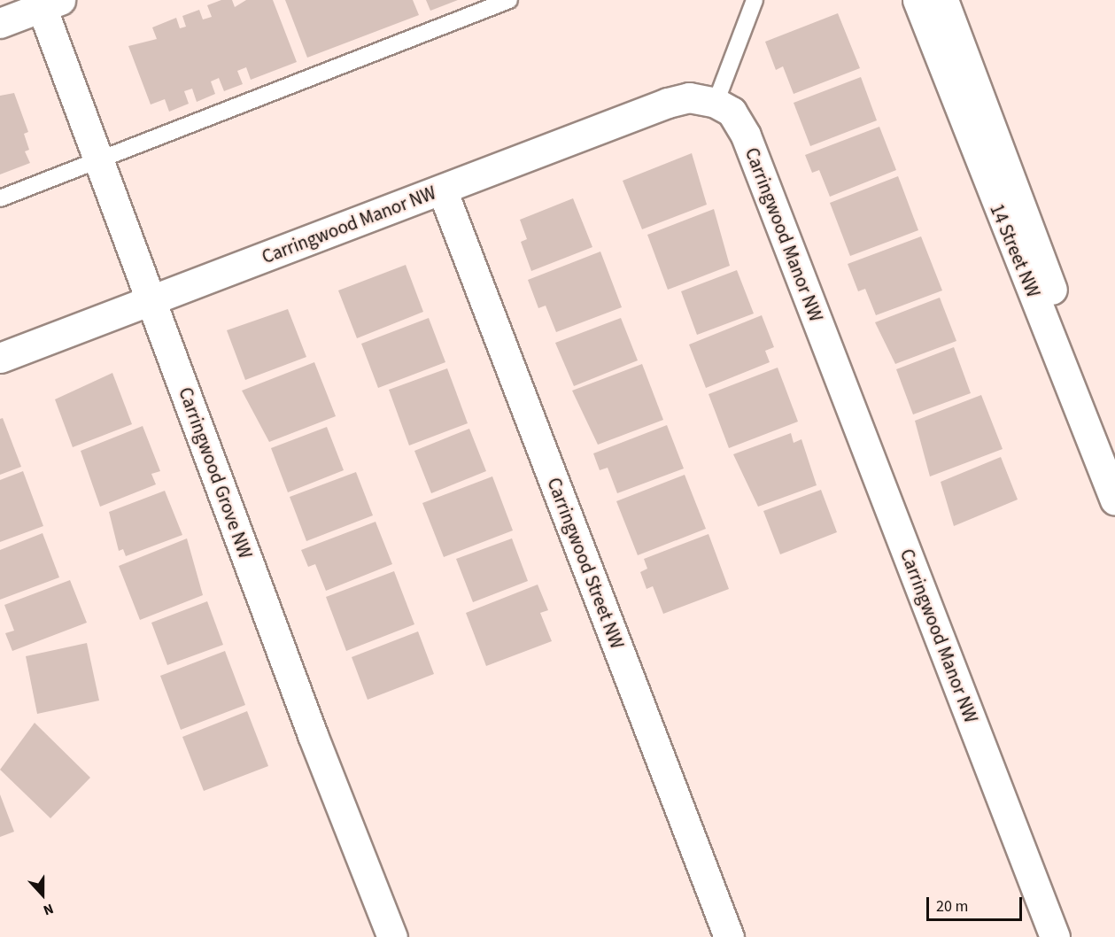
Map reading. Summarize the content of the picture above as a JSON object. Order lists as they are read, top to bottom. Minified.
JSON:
{"streets":{"street":["Carringwood Manor NW","14 Street NW","Carringwood Grove NW","Carringwood Street NW"]},"crossings":[["Carringwood Manor NW","Carringwood Grove NW"],["Carringwood Manor NW","Carringwood Street NW"]],"scale_bar":"20 m","north":"bottom"}
